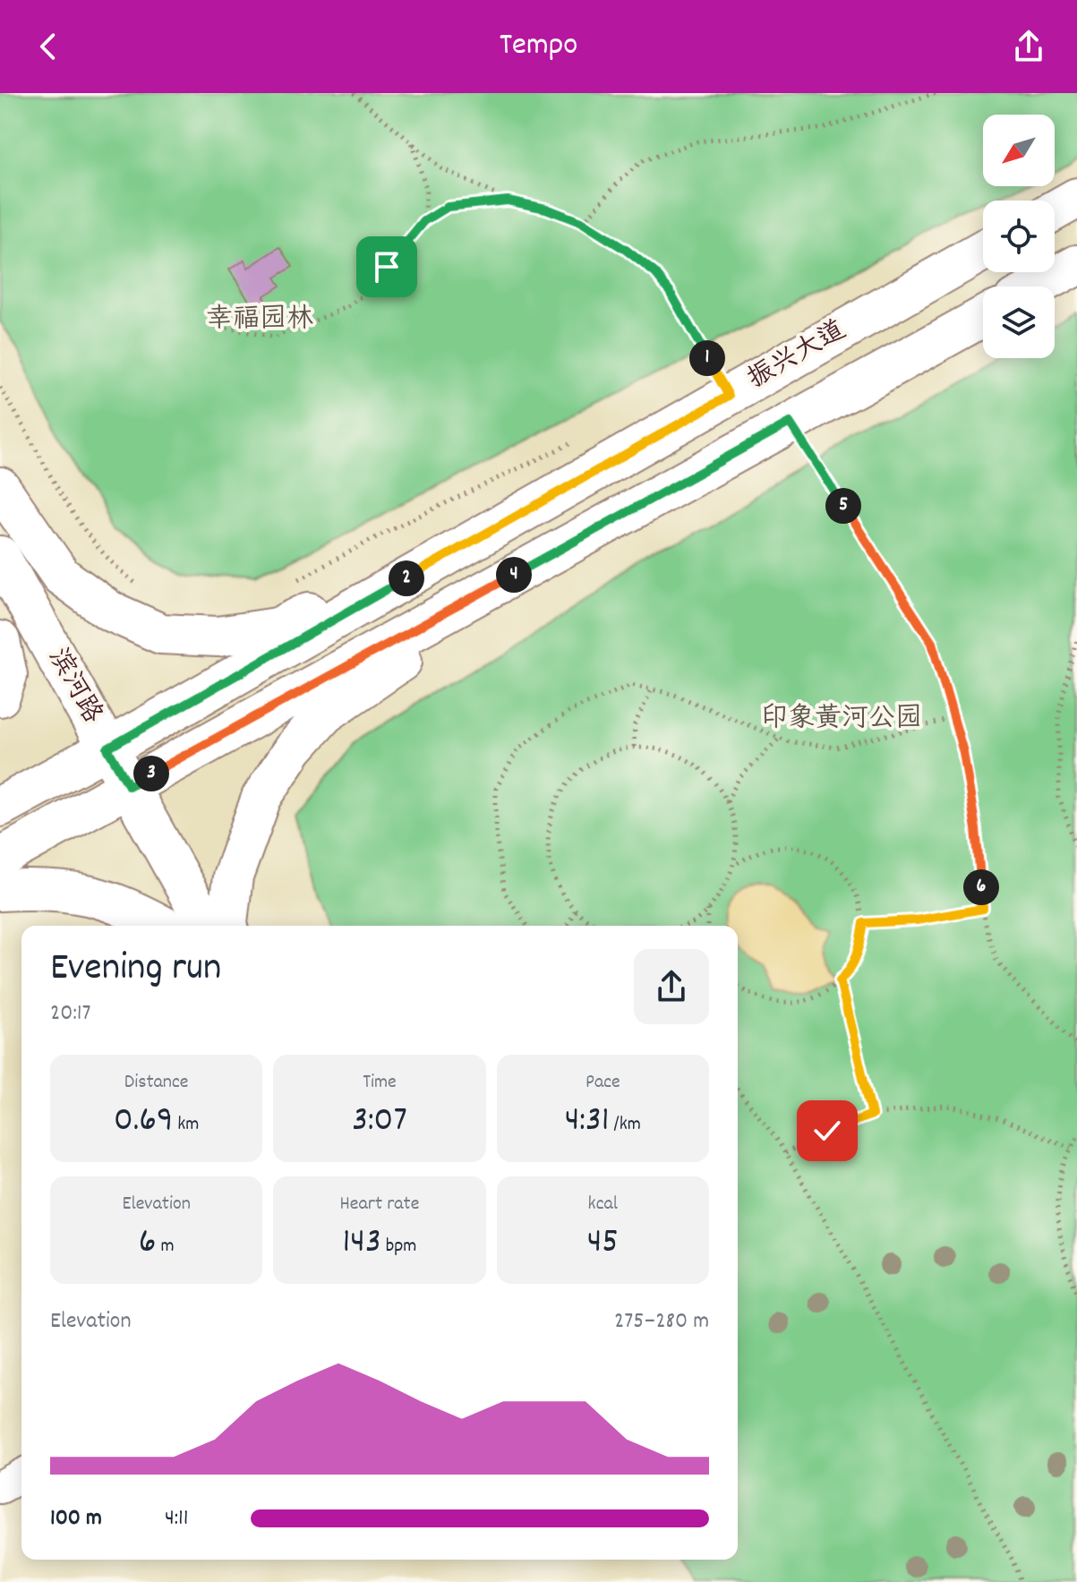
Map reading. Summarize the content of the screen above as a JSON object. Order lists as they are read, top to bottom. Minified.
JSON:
{"streets":{"main road":["振兴大道","滨河路"]},"crossings":[["振兴大道","滨河路"]],"parks":["幸福园林","印象黄河公园"],"north":"bottom left","page":{"header":"Tempo","pins":["1","5","4","2","3","6"],"heading":["Evening run","20:17"],"stats":[["Distance","0.69 km"],["Time","3:07"],["Pace","4:31 /km"],["Elevation","6 m"],["Heart rate","143 bpm"],["kcal","45"]],"chart":["Elevation","275–280 m"],"list":[{"name":"100 m","note":"4:11"}]}}
